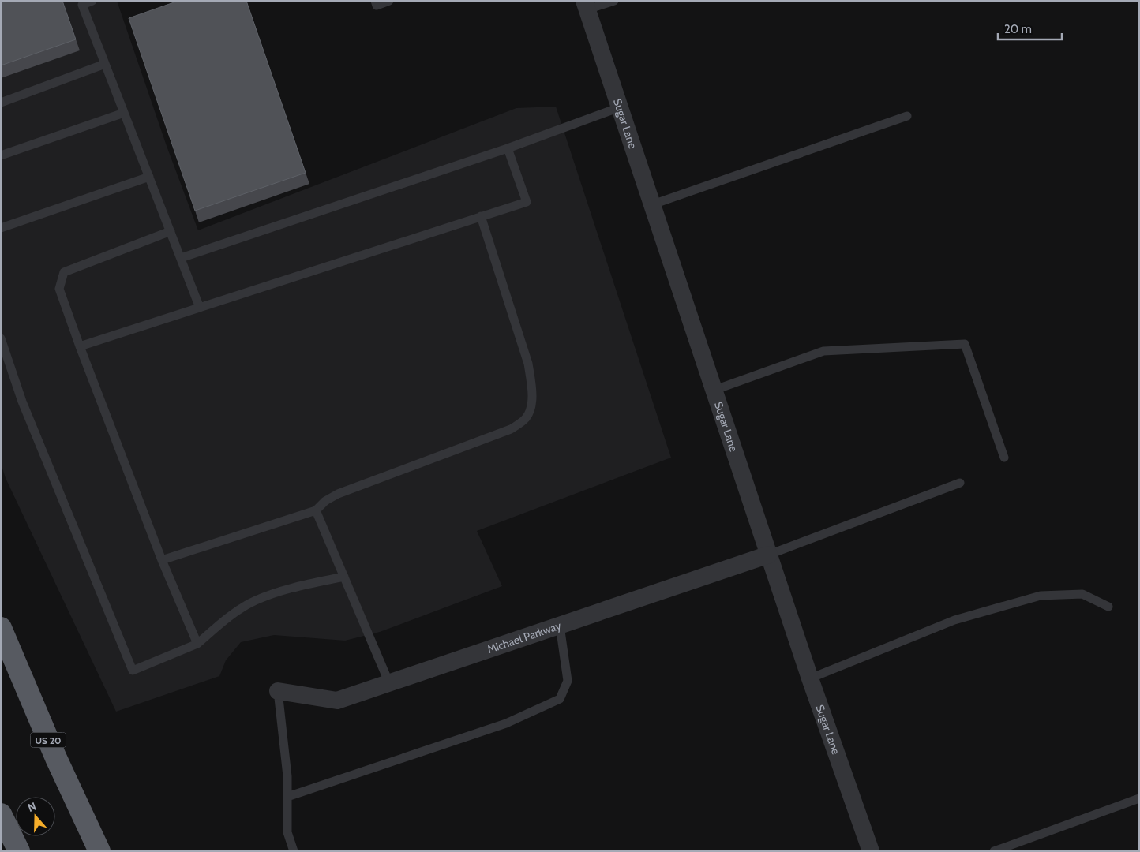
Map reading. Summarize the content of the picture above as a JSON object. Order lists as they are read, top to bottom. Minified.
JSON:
{"streets":{"highway":["US 20"],"street":["Sugar Lane","Michael Parkway"]},"crossings":[["Sugar Lane","Michael Parkway"]],"scale_bar":"20 m","north":"top"}
